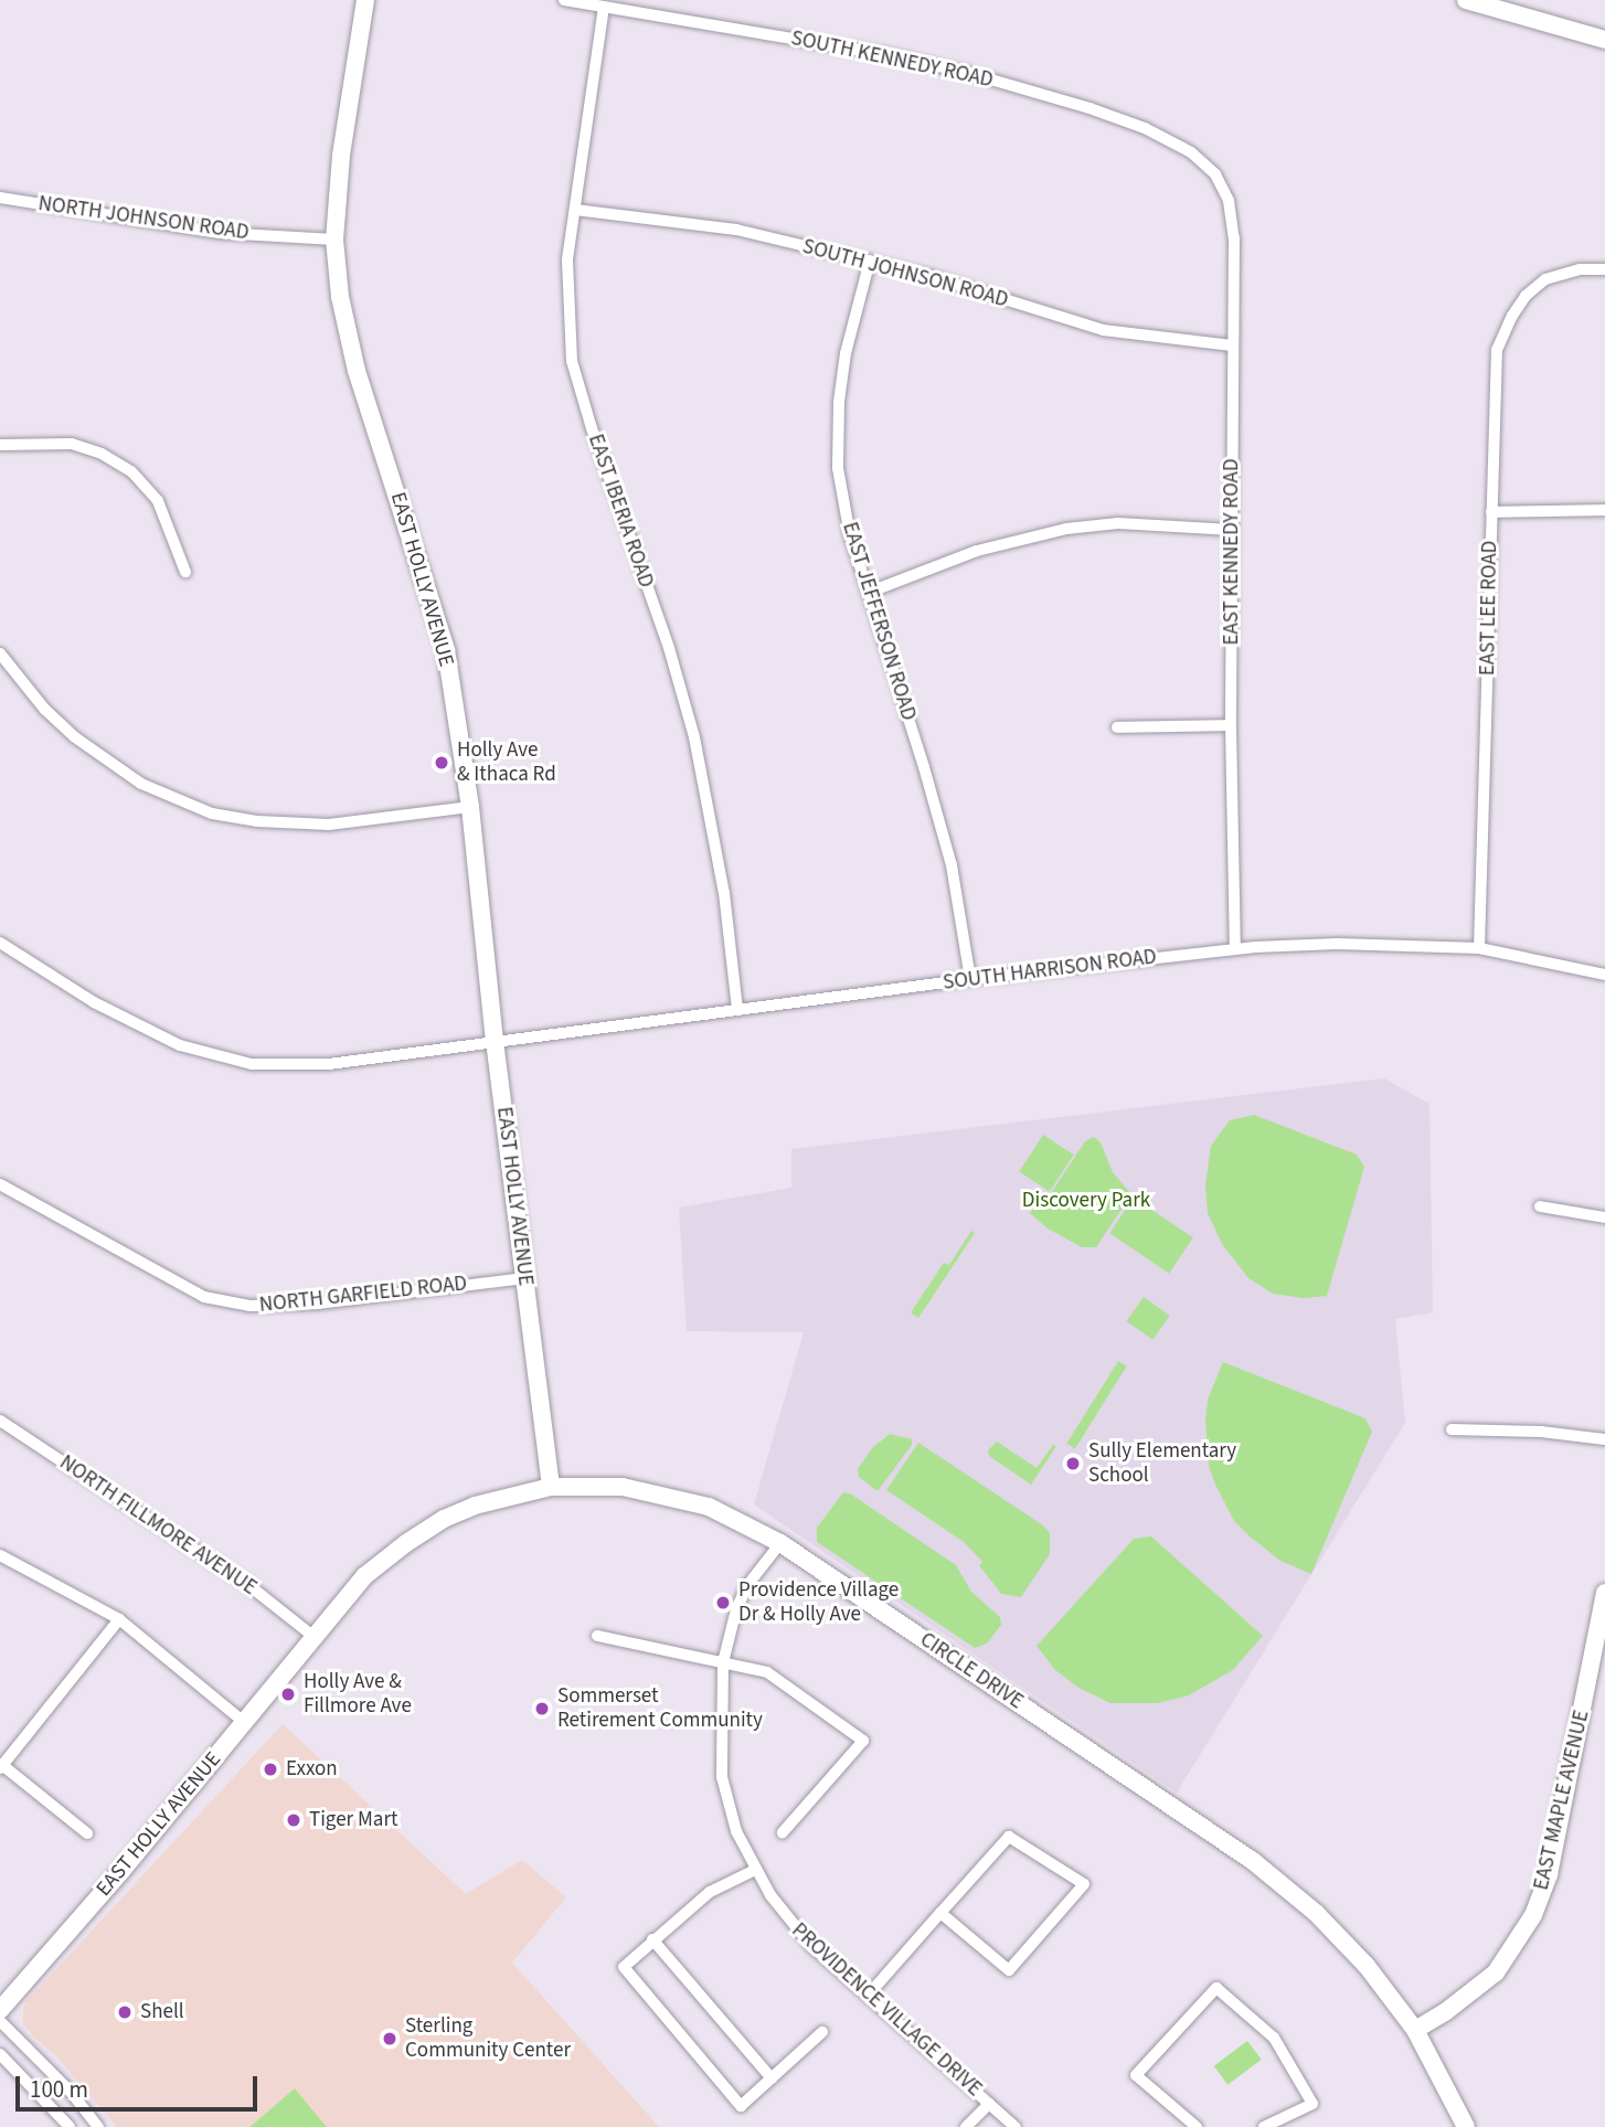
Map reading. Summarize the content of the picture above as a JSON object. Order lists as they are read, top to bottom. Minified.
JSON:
{"streets":{"street":["SOUTH KENNEDY ROAD","NORTH JOHNSON ROAD","SOUTH JOHNSON ROAD","EAST IBERIA ROAD","EAST KENNEDY ROAD","EAST HOLLY AVENUE","EAST LEE ROAD","EAST JEFFERSON ROAD","SOUTH HARRISON ROAD","NORTH GARFIELD ROAD","NORTH FILLMORE AVENUE","CIRCLE DRIVE","EAST MAPLE AVENUE","PROVIDENCE VILLAGE DRIVE"]},"crossings":[["SOUTH KENNEDY ROAD","EAST IBERIA ROAD"],["SOUTH KENNEDY ROAD","EAST KENNEDY ROAD"],["NORTH JOHNSON ROAD","EAST HOLLY AVENUE"],["SOUTH JOHNSON ROAD","EAST IBERIA ROAD"],["SOUTH JOHNSON ROAD","EAST KENNEDY ROAD"],["SOUTH JOHNSON ROAD","EAST JEFFERSON ROAD"],["EAST IBERIA ROAD","SOUTH HARRISON ROAD"],["EAST KENNEDY ROAD","SOUTH HARRISON ROAD"],["EAST HOLLY AVENUE","SOUTH HARRISON ROAD"],["EAST HOLLY AVENUE","NORTH GARFIELD ROAD"],["EAST HOLLY AVENUE","NORTH FILLMORE AVENUE"],["EAST HOLLY AVENUE","CIRCLE DRIVE"],["EAST LEE ROAD","SOUTH HARRISON ROAD"],["EAST JEFFERSON ROAD","SOUTH HARRISON ROAD"],["NORTH FILLMORE AVENUE","CIRCLE DRIVE"],["CIRCLE DRIVE","EAST MAPLE AVENUE"],["CIRCLE DRIVE","PROVIDENCE VILLAGE DRIVE"]],"parks":["Discovery Park"],"places":["Holly Ave & Ithaca Rd","Sully Elementary School","Providence Village Dr & Holly Ave","Holly Ave & Fillmore Ave","Sommerset Retirement Community","Exxon","Tiger Mart","Shell","Sterling Community Center"],"scale_bar":"100 m"}
